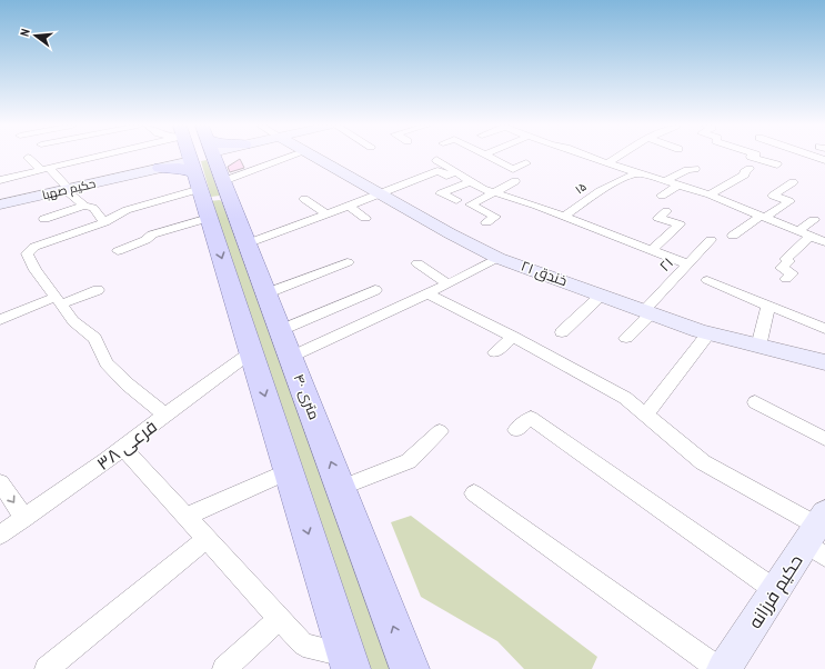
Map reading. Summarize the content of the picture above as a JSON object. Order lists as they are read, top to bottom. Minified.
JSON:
{"streets":{"main road":["۴۰ متری"],"street":["۱۵","حکیم صهبا","۲۱","۲۱ خندق","فرعی ۳۸","حکیم فرزانه"]},"crossings":[["۲۱","۲۱ خندق"]],"north":"left"}
